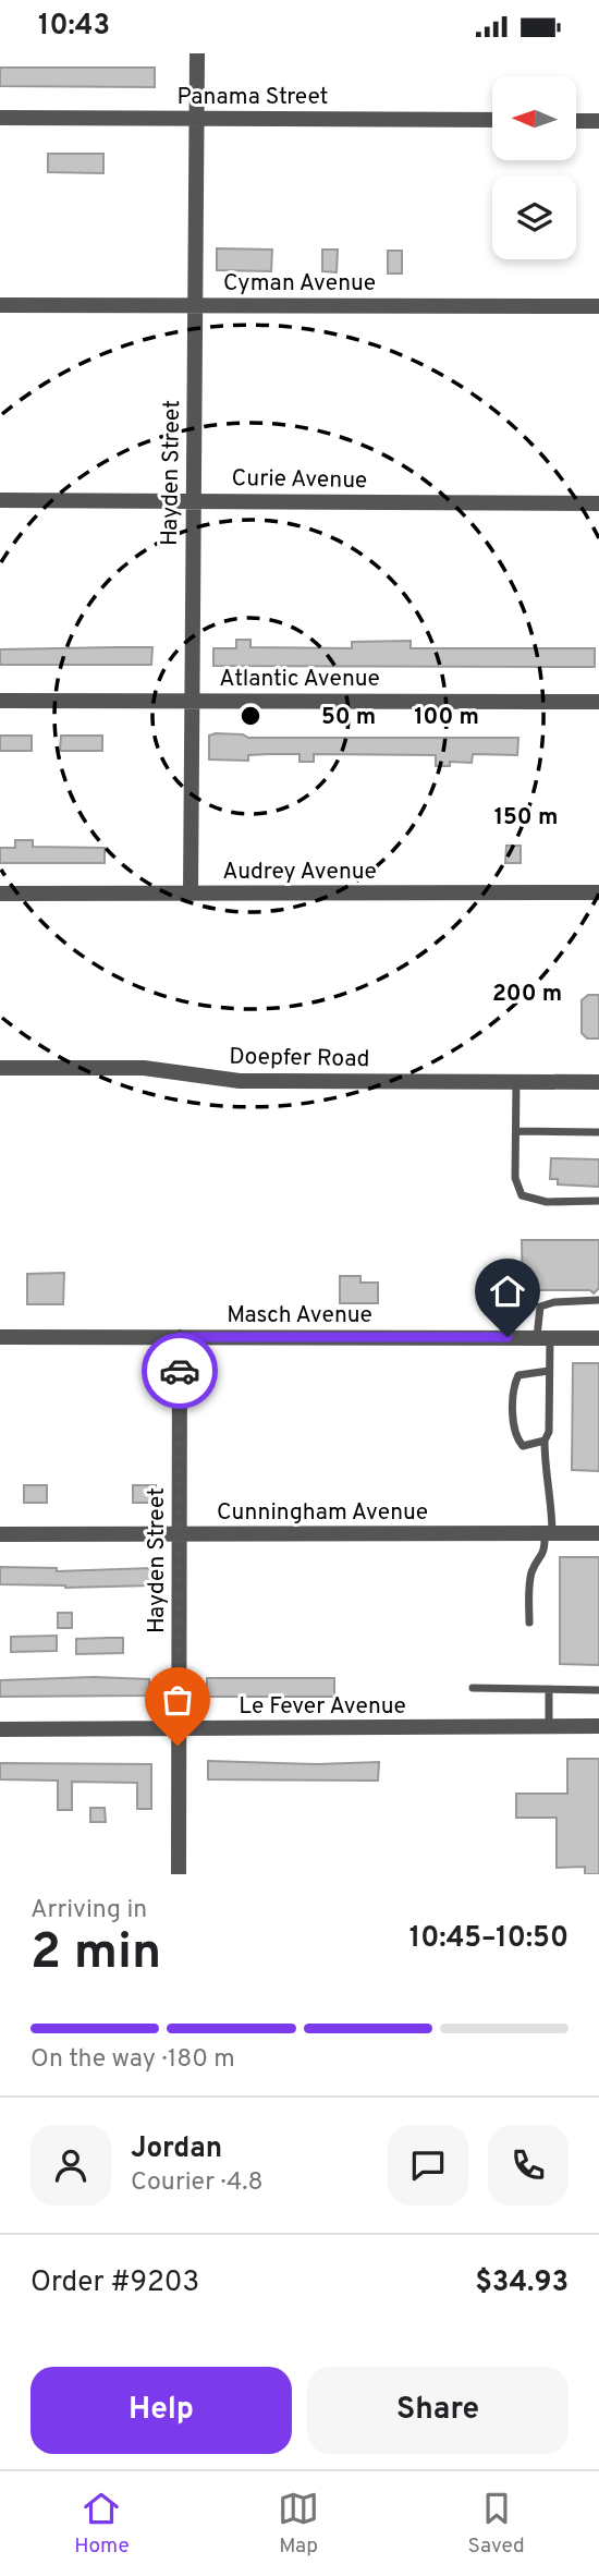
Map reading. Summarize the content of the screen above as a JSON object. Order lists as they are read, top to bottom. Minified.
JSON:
{"streets":{"street":["Panama Street","Cyman Avenue","Hayden Street","Curie Avenue","Atlantic Avenue","Audrey Avenue","Doepfer Road","Masch Avenue","Cunningham Avenue","Le Fever Avenue"]},"crossings":[["Panama Street","Hayden Street"],["Cyman Avenue","Hayden Street"],["Hayden Street","Curie Avenue"],["Hayden Street","Atlantic Avenue"],["Hayden Street","Audrey Avenue"],["Hayden Street","Masch Avenue"],["Hayden Street","Cunningham Avenue"],["Hayden Street","Le Fever Avenue"]],"north":"left","page":{"status":"10:43","heading":["2 min","Arriving in","10:45–10:50"],"panel":["Jordan","Courier · 4.8","Order #9203","$34.93"],"bar":"On the way · 180 m","buttons":["Help","Share"],"tabs":["Home","Map","Saved"]},"rings":["50 m","100 m","150 m","200 m"]}
